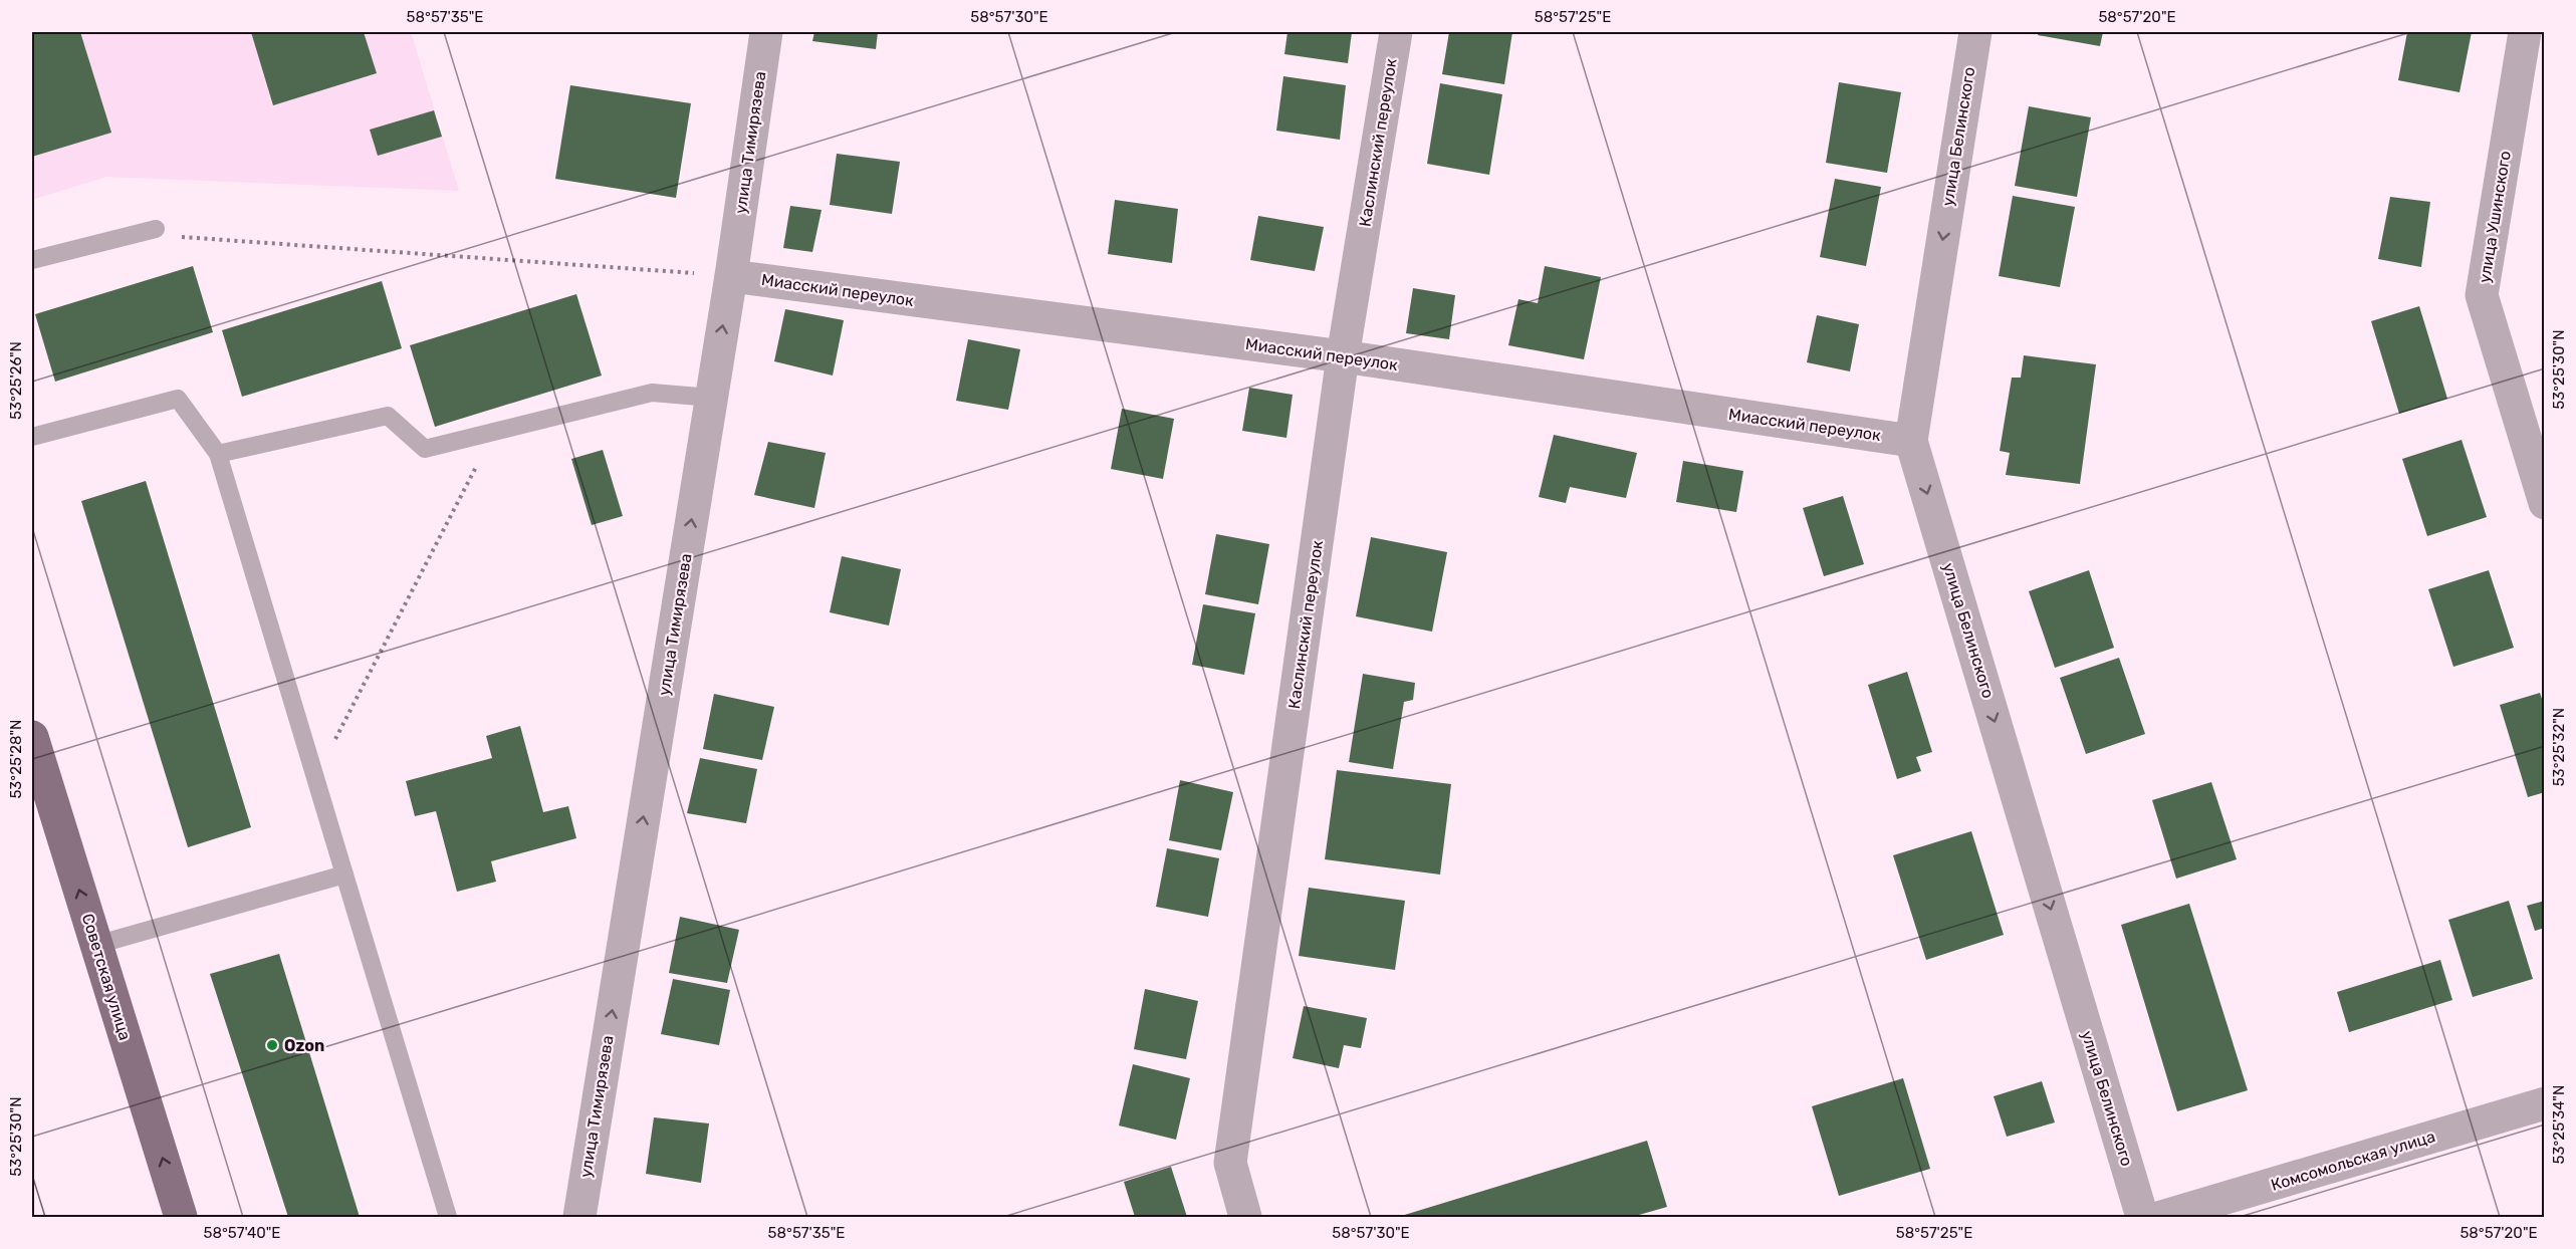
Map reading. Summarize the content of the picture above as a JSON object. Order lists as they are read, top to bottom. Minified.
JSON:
{"streets":{"main road":["Советская улица"],"street":["улица Белинского","улица Тимирязева","Каслинский переулок","улица Ушинского","Миасский переулок","Комсомольская улица"]},"crossings":[["улица Белинского","Миасский переулок"],["улица Тимирязева","Миасский переулок"],["Каслинский переулок","Миасский переулок"]],"one_way":["улица Белинского","улица Тимирязева","Советская улица"],"places":["Ozon"],"coordinates":["58°57'35\"E","58°57'30\"E","58°57'25\"E","58°57'20\"E","53°25'30\"N","53°25'26\"N","53°25'32\"N","53°25'28\"N","53°25'34\"N","58°57'40\"E"]}
